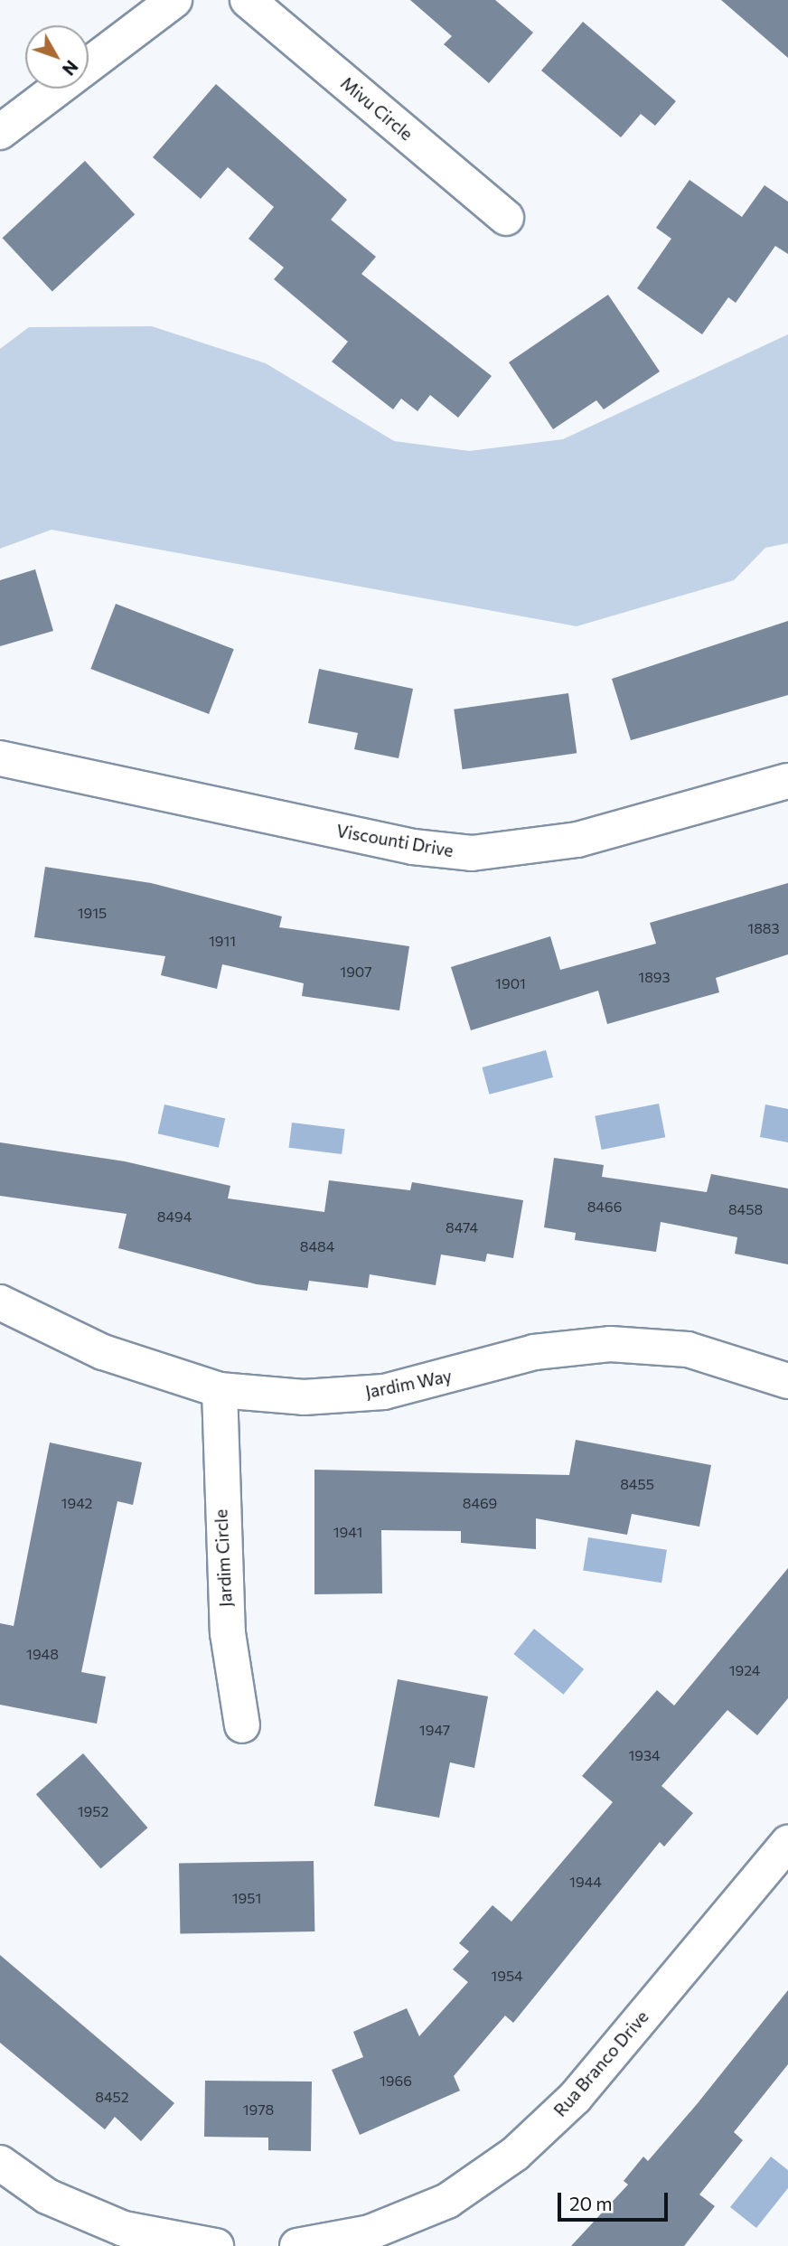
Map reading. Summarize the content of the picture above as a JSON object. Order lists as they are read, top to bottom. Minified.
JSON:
{"streets":{"street":["Mivu Circle","Viscounti Drive","Jardim Way","Jardim Circle","Rua Branco Drive"]},"crossings":[["Jardim Way","Jardim Circle"]],"house_numbers":["1915","1883","1911","1907","1893","1901","8466","8458","8494","8474","8484","8455","1942","8469","1941","1948","1924","1947","1934","1952","1944","1951","1954","1966","8452","1978"],"scale_bar":"20 m","north":"bottom right"}
